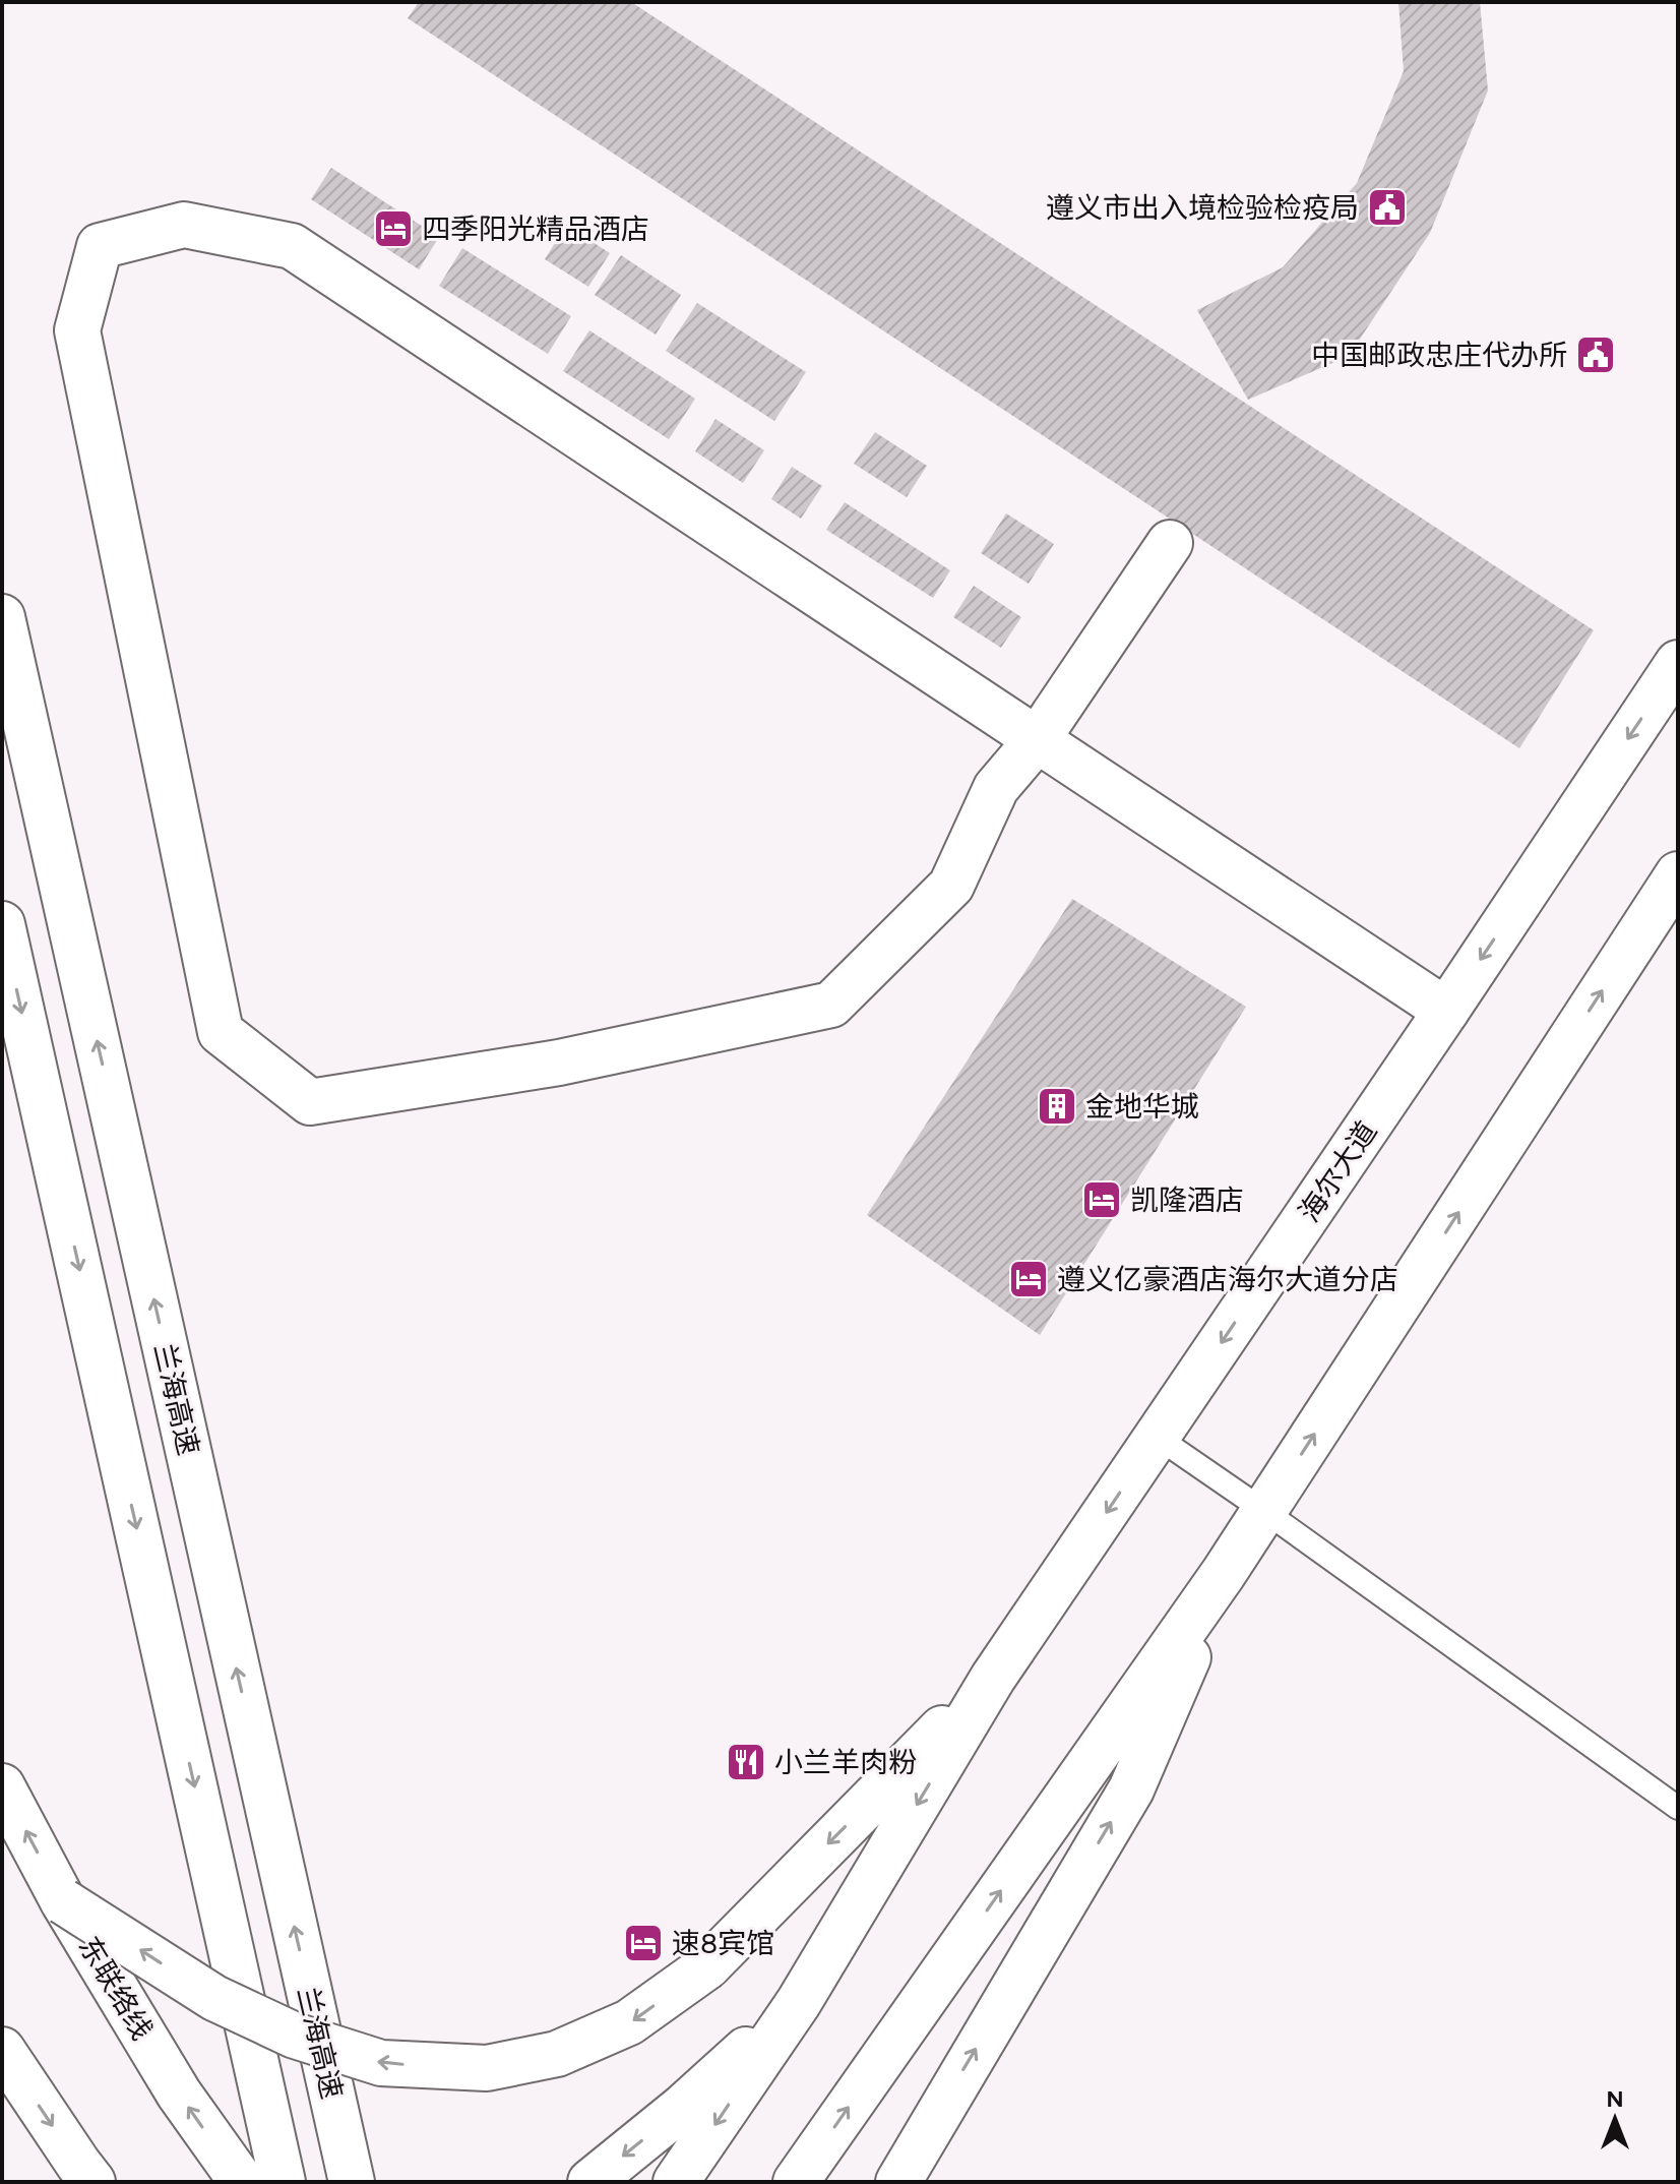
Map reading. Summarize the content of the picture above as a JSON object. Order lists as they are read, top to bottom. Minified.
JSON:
{"streets":{"main road":["海尔大道","兰海高速","东联络线"]},"places":{"public building":["遵义市出入境检验检疫局","中国邮政忠庄代办所"],"hotel":["四季阳光精品酒店","凯隆酒店","遵义亿豪酒店海尔大道分店","速8宾馆"],"building":["金地华城"],"restaurant":["小兰羊肉粉"]},"north":"top"}
